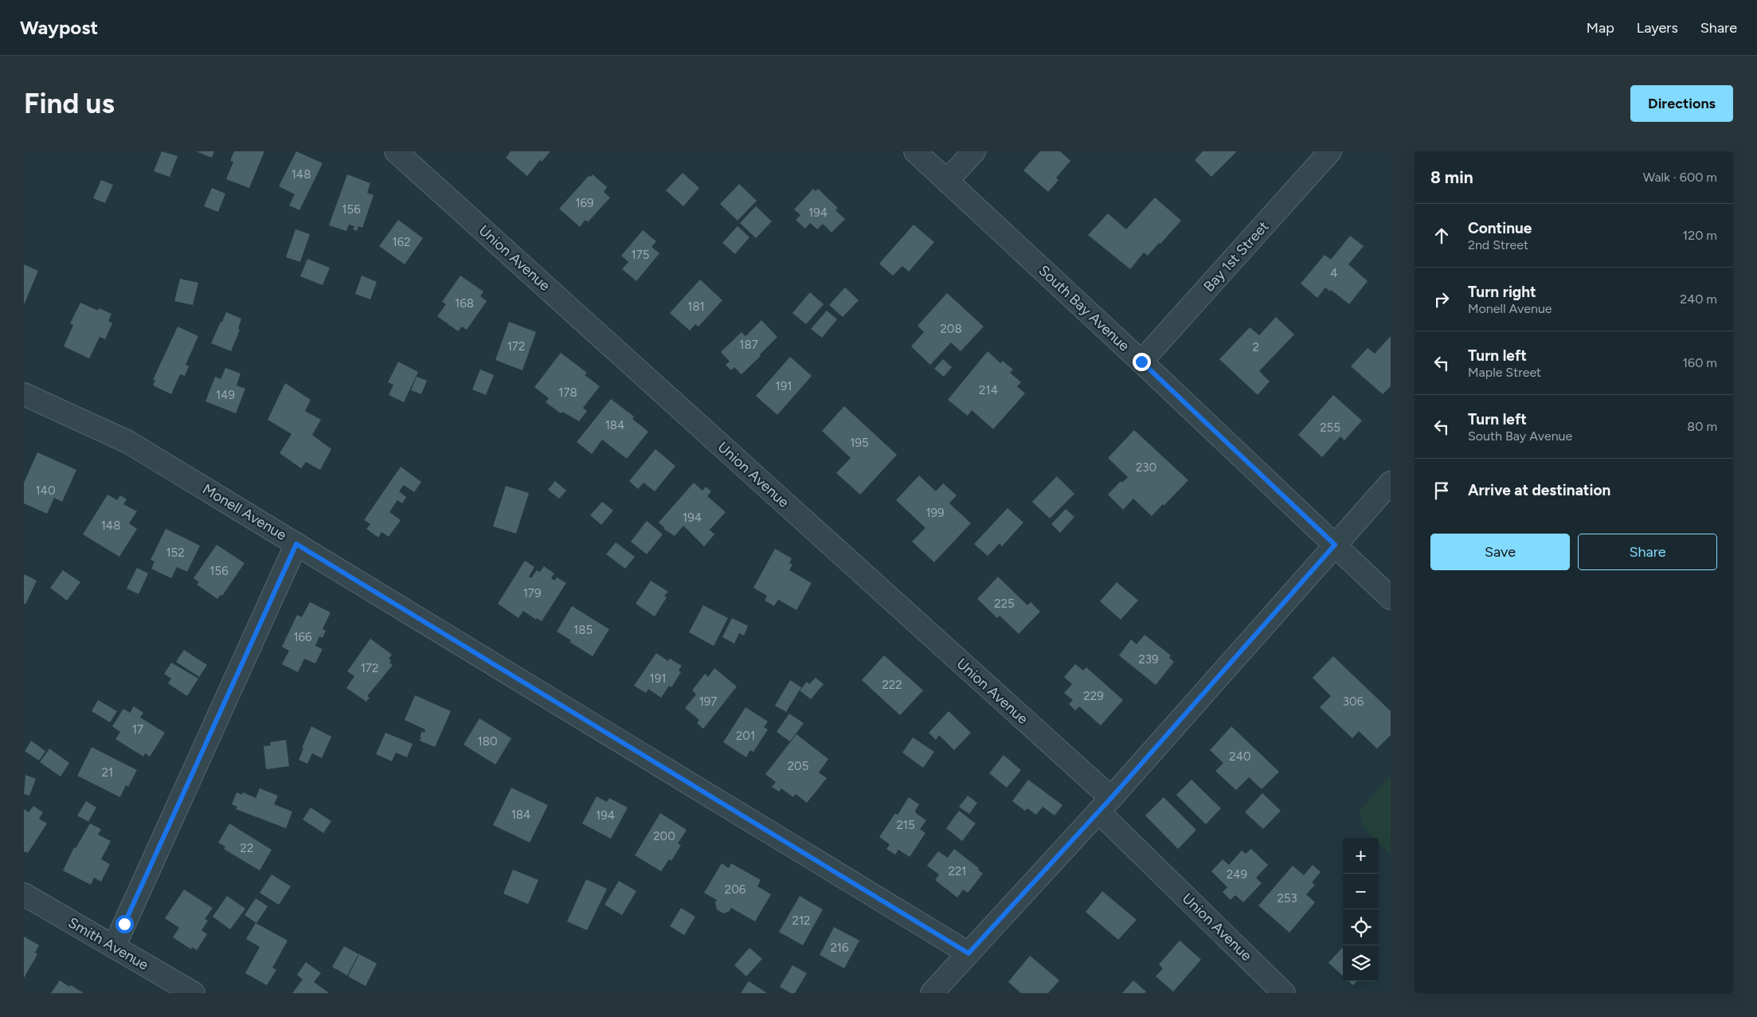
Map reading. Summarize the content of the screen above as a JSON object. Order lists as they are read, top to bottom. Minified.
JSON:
{"streets":{"street":["Bay 1st Street","Union Avenue","South Bay Avenue","Monell Avenue","Smith Avenue"]},"crossings":[["Bay 1st Street","South Bay Avenue"]],"house_numbers":["148","169","156","194","162","175","4","168","181","208","187","172","2","191","214","178","149","184","255","195","230","140","199","194","148","152","156","179","225","185","166","239","172","191","222","229","197","306","17","201","180","240","205","21","184","194","215","200","22","221","249","206","253","212","216"],"page":{"header":"Waypost","nav":["Map","Layers","Share"],"buttons":["Directions",["Save","Share"]],"title":"Find us","heading":["8 min","Walk · 600 m"],"list":[["Continue","2nd Street","120 m"],["Turn right","Monell Avenue","240 m"],["Turn left","Maple Street","160 m"],["Turn left","South Bay Avenue","80 m"],"Arrive at destination"],"map_buttons":["+","−"]}}
